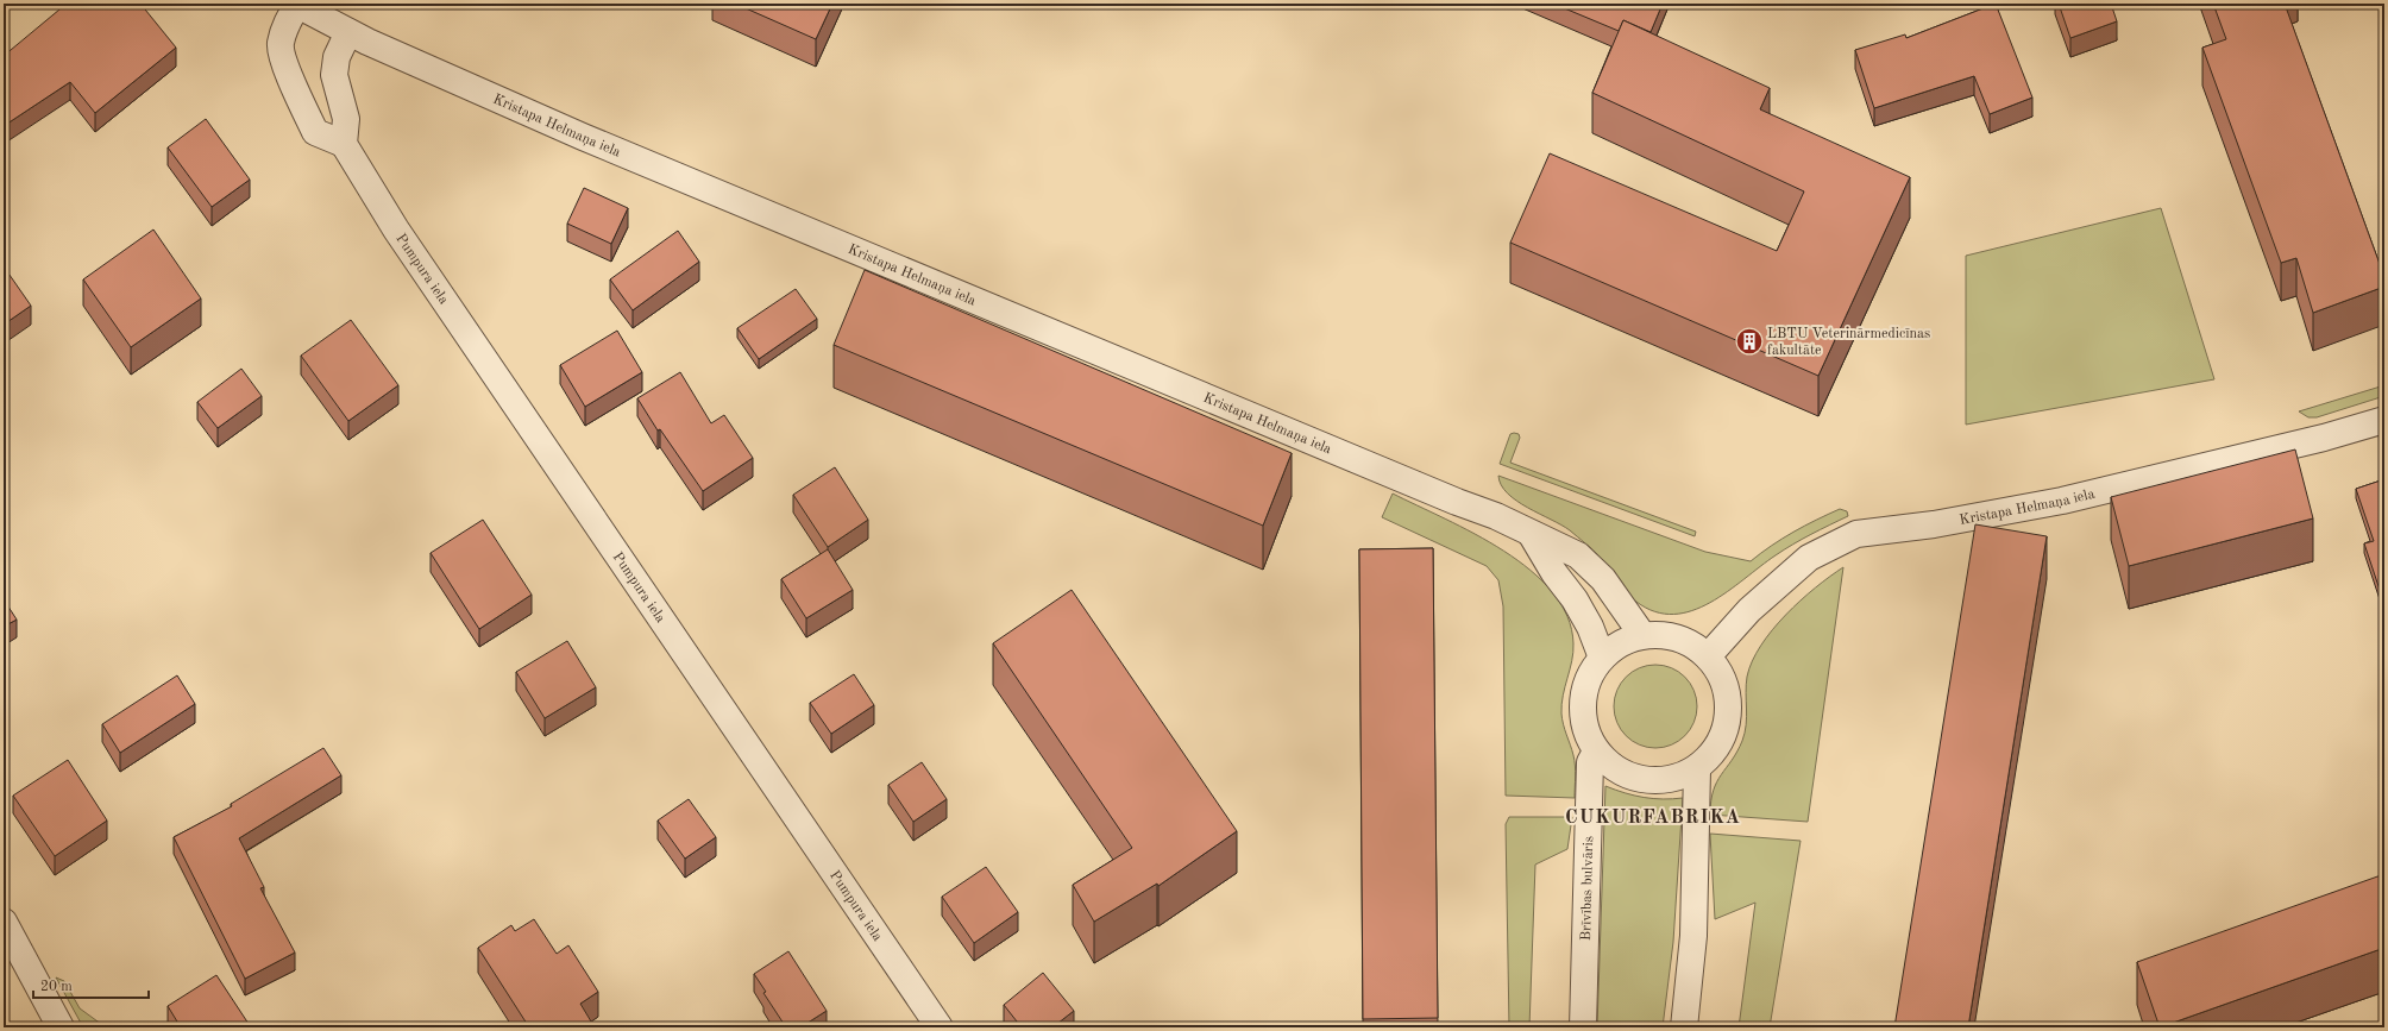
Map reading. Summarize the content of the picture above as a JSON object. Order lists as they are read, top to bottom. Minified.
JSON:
{"streets":{"street":["Kristapa Helmaņa iela","Pumpura iela","Brīvības bulvāris"]},"crossings":[["Kristapa Helmaņa iela","Brīvības bulvāris"]],"districts":["CUKURFABRIKA"],"places":{"building":["LBTU Veterinārmedicīnas fakultāte"]},"scale_bar":"20 m"}
